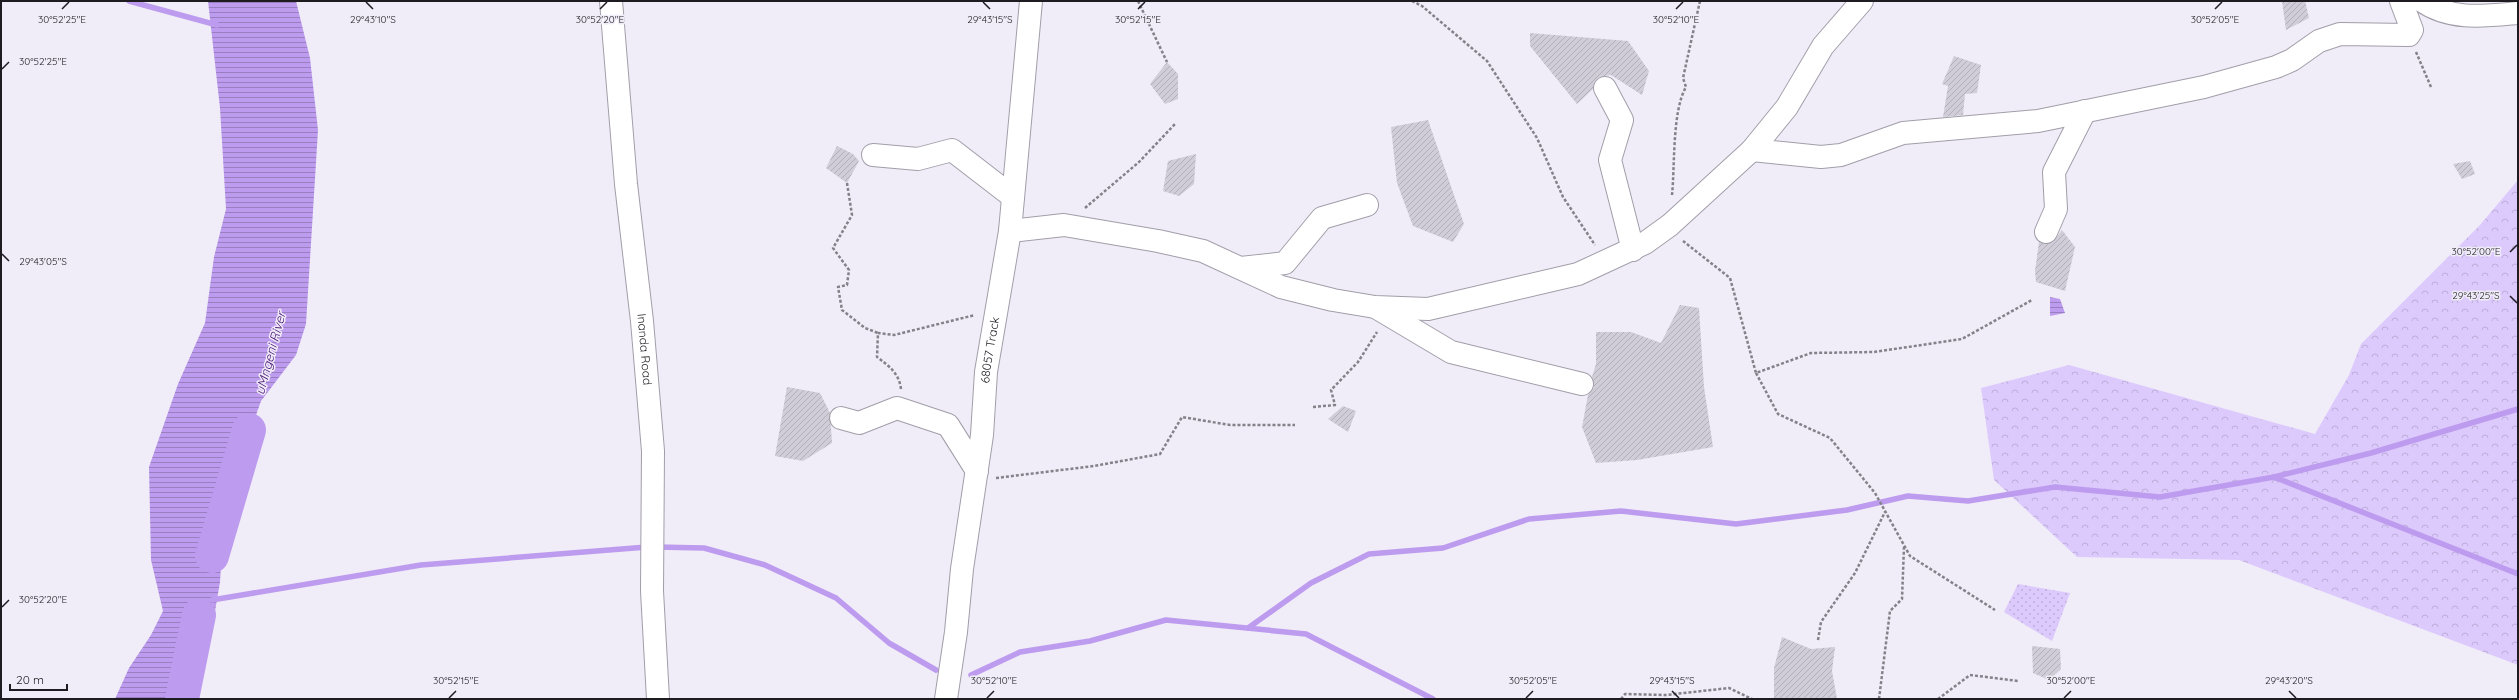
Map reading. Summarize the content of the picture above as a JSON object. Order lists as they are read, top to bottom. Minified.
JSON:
{"streets":{"street":["Inanda Road","68057 Track"]},"water":["uMngeni River"],"scale_bar":"20 m","coordinates":["30°52'25\"E","29°43'10\"S","30°52'20\"E","29°43'15\"S","30°52'15\"E","30°52'10\"E","30°52'05\"E","30°52'00\"E","29°43'05\"S","29°43'25\"S","29°43'20\"S"]}
